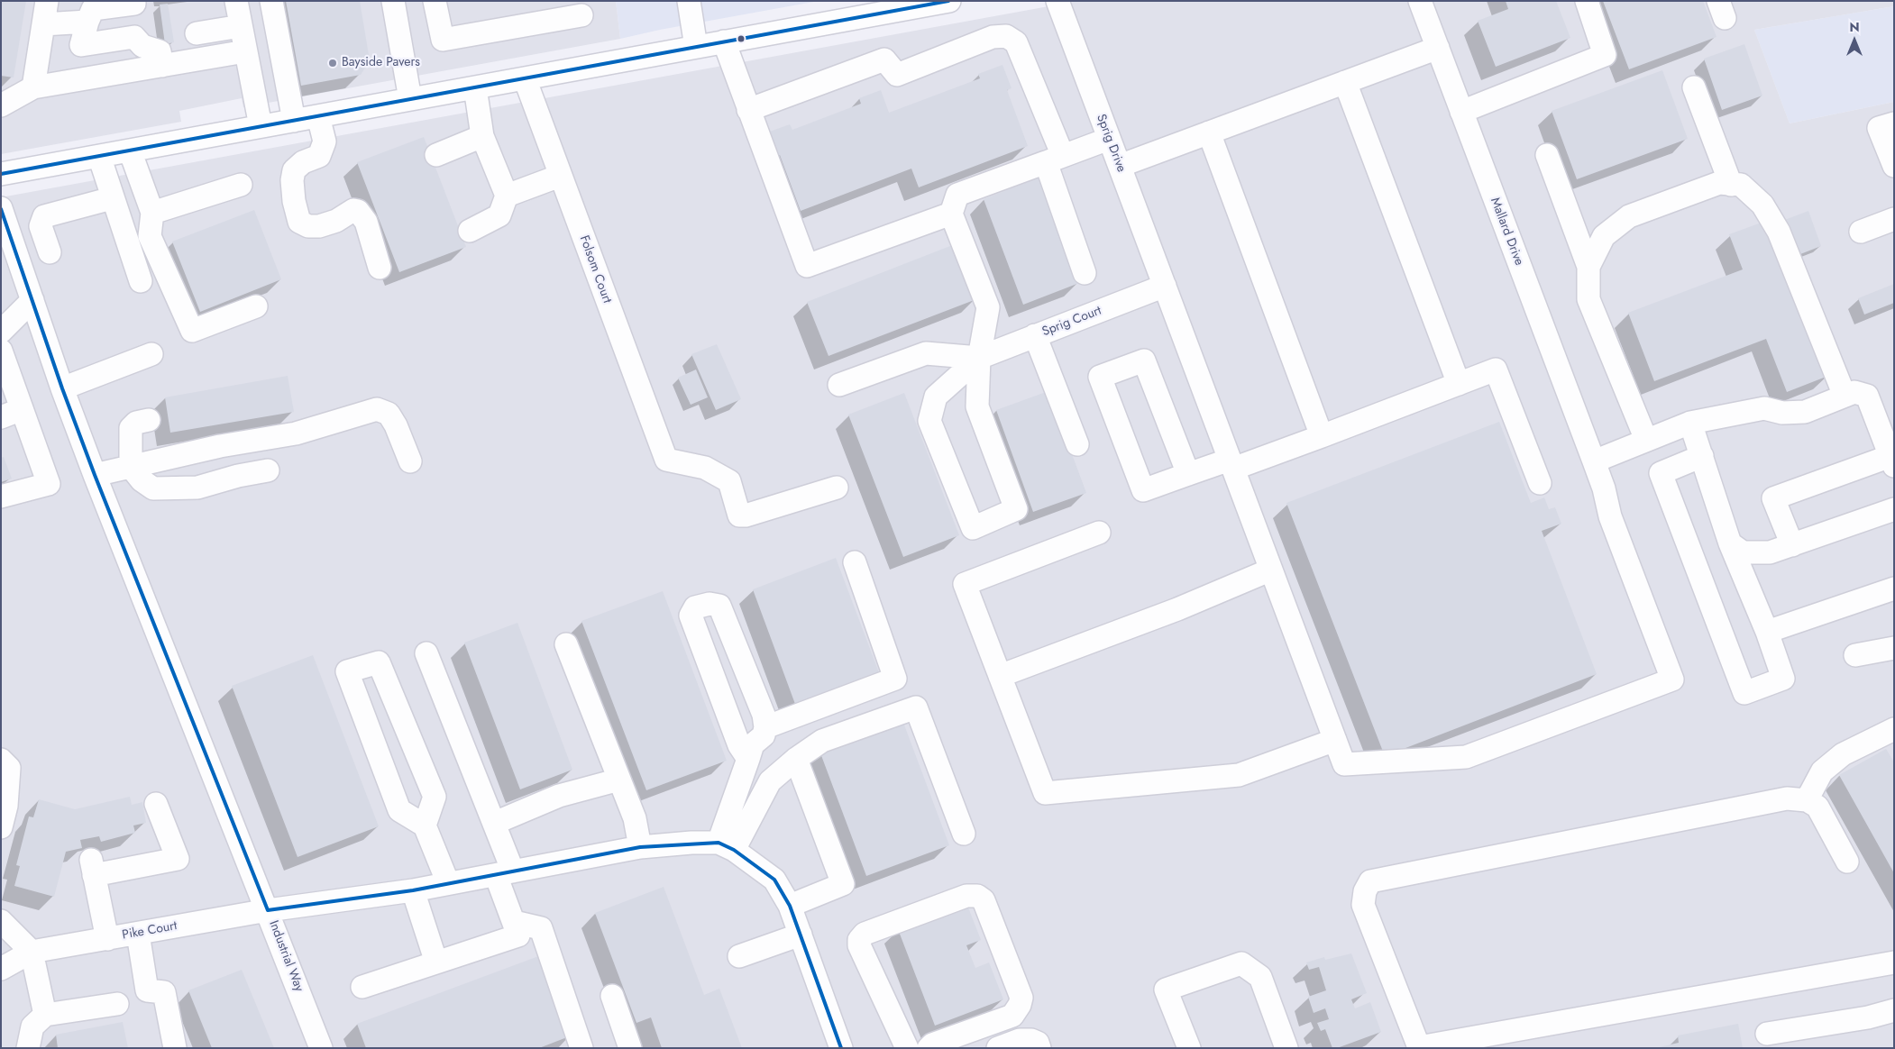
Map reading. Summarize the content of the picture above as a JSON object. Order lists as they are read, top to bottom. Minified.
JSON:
{"streets":{"street":["Sprig Drive","Mallard Drive","Folsom Court","Sprig Court","Pike Court","Industrial Way"]},"crossings":[["Sprig Drive","Mallard Drive"],["Sprig Drive","Sprig Court"],["Pike Court","Industrial Way"]],"places":["Bayside Pavers"],"north":"top"}
